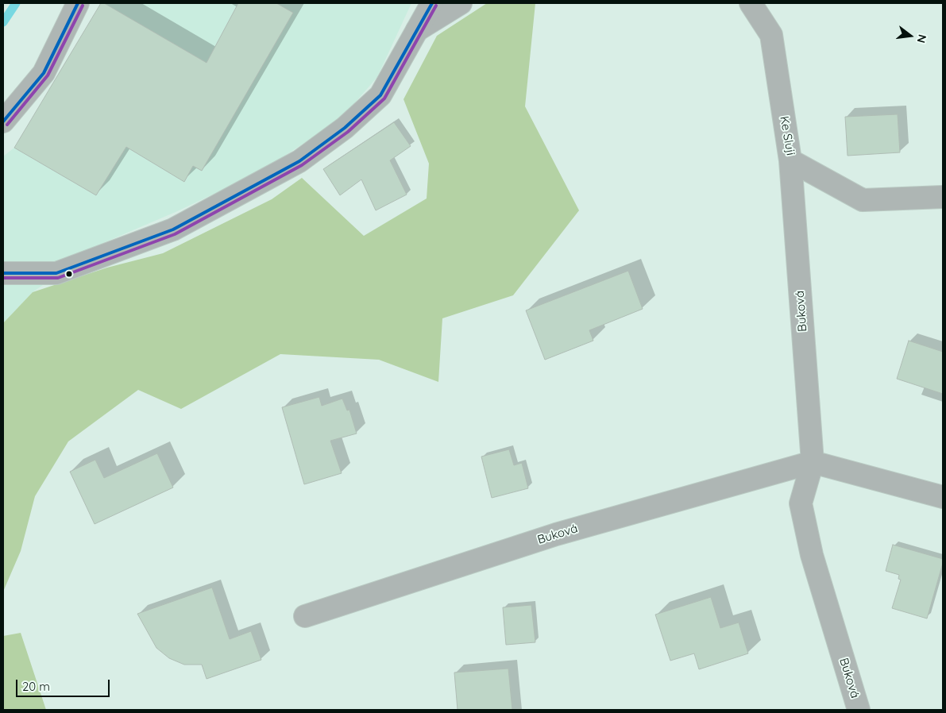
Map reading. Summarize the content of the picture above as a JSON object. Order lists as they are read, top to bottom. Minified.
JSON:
{"streets":{"street":["Ke Sluji","Buková"]},"crossings":[["Ke Sluji","Buková"]],"scale_bar":"20 m","north":"right"}
